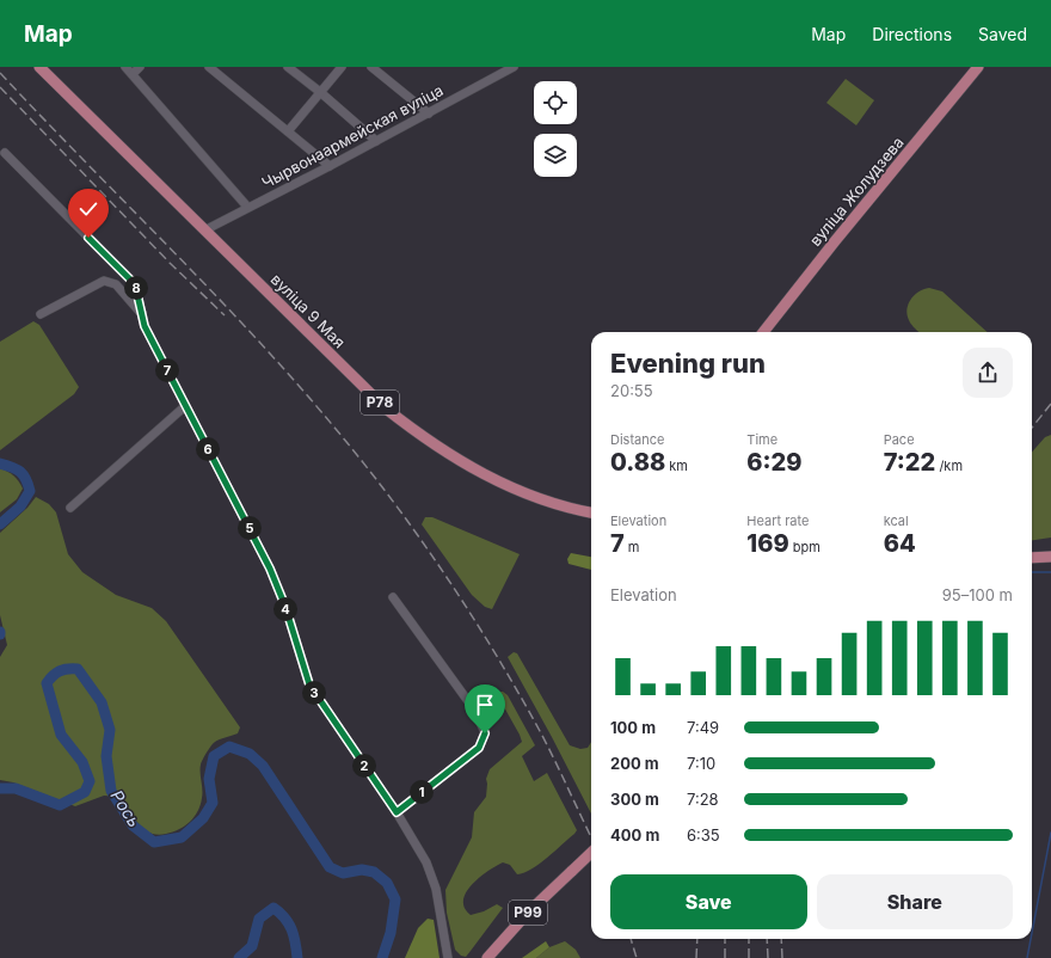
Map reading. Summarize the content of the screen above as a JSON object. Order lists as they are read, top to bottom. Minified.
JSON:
{"streets":{"main road":["вуліца Жолудзева","вуліца 9 Мая","Р78","Р99"],"street":["Чырвонаармейская вуліца"]},"crossings":[["Чырвонаармейская вуліца","вуліца 9 Мая"]],"water":["Рось"],"page":{"header":"Map","nav":["Map","Directions","Saved"],"pins":["8","7","6","5","4","3","2","1"],"heading":["Evening run","20:55"],"stats":[["Distance","0.88 km"],["Time","6:29"],["Pace","7:22 /km"],["Elevation","7 m"],["Heart rate","169 bpm"],["kcal","64"]],"chart":["Elevation","95–100 m"],"list":[{"name":"100 m","note":"7:49"},{"name":"200 m","note":"7:10"},{"name":"300 m","note":"7:28"},{"name":"400 m","note":"6:35"}],"buttons":["Save","Share"]}}
